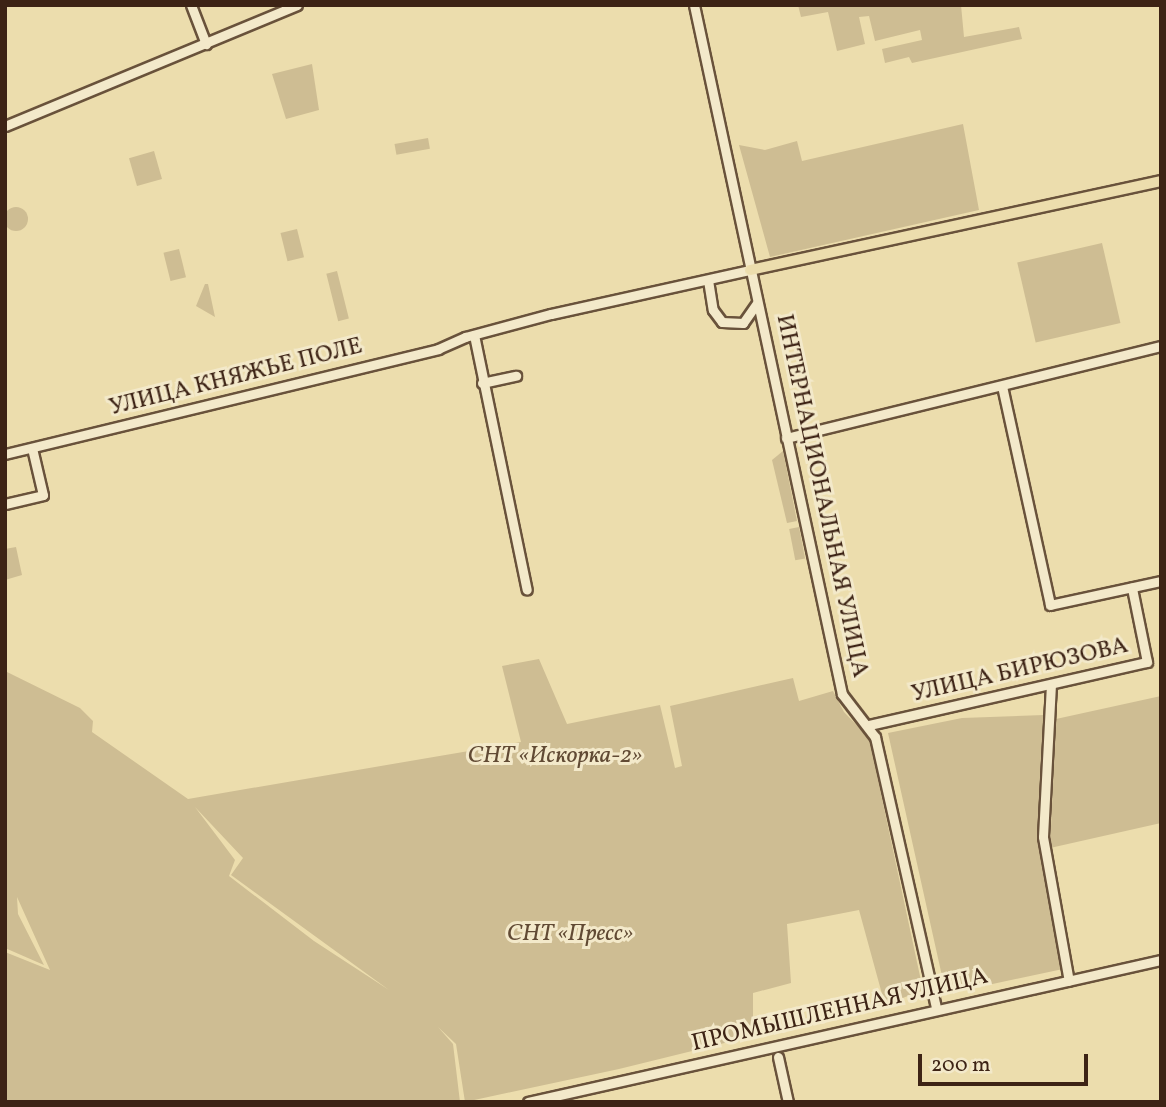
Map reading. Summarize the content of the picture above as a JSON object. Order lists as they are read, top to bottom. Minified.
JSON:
{"streets":{"street":["УЛИЦА КНЯЖЬЕ ПОЛЕ","ИНТЕРНАЦИОНАЛЬНАЯ УЛИЦА","УЛИЦА БИРЮЗОВА","ПРОМЫШЛЕННАЯ УЛИЦА"]},"crossings":[["ИНТЕРНАЦИОНАЛЬНАЯ УЛИЦА","УЛИЦА БИРЮЗОВА"],["ИНТЕРНАЦИОНАЛЬНАЯ УЛИЦА","ПРОМЫШЛЕННАЯ УЛИЦА"]],"parks":["СНТ «Искорка-2»","СНТ «Пресс»"],"scale_bar":"200 m"}
